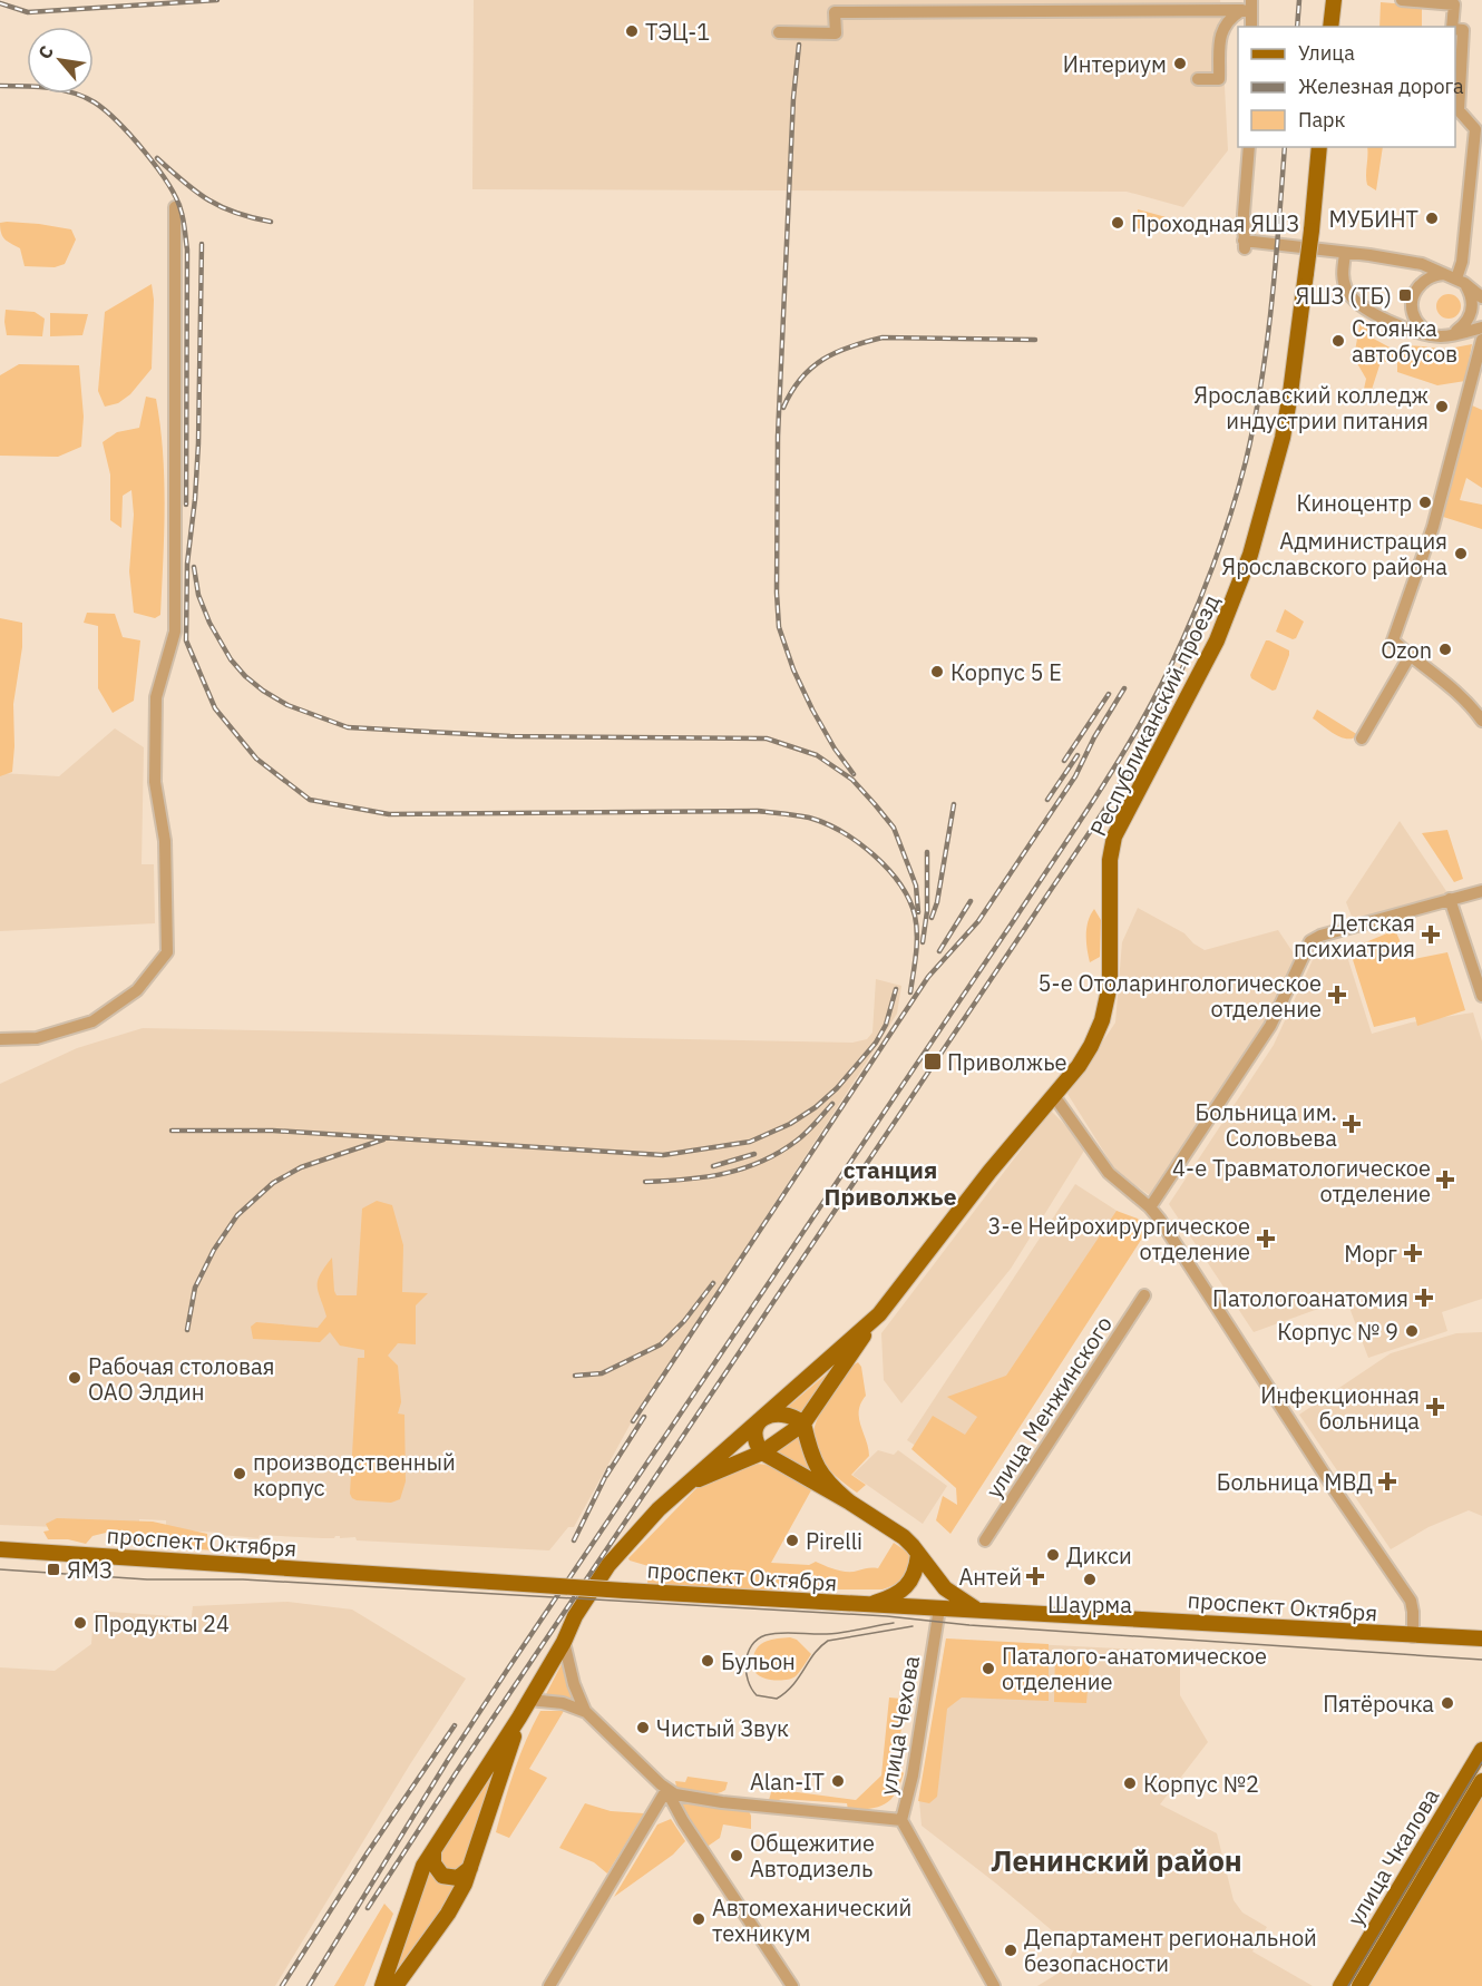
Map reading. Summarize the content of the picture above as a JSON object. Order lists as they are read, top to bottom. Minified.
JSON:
{"streets":{"main road":["Республиканский проезд","проспект Октября","улица Чкалова"],"street":["улица Менжинского","улица Чехова"]},"crossings":[["проспект Октября","улица Чехова"]],"districts":["станция Приволжье","Ленинский район"],"places":{"other":["ТЭЦ-1","Интериум","МУБИНТ","Проходная ЯШЗ","Стоянка автобусов","Ярославский колледж индустрии питания","Киноцентр","Администрация Ярославского района","Ozon","Корпус 5 E","Корпус № 9","Рабочая столовая ОАО Элдин","производственный корпус","Pirelli","Дикси","Шаурма","Продукты 24","Бульон","Паталого-анатомическое отделение","Пятёрочка","Чистый Звук","Alan-IT","Корпус №2","Общежитие Автодизель","Автомеханический техникум","Департамент региональной безопасности"],"transit":["ЯШЗ (ТБ)","Приволжье","ЯМЗ"],"health":["Детская психиатрия","5-е Отоларингологическое отделение","Больница им. Соловьева","4-е Травматологическое отделение","3-е Нейрохирургическое отделение","Морг","Патологоанатомия","Инфекционная больница","Больница МВД","Антей"]},"legend":["Улица","Железная дорога","Парк"],"north":"top left"}
